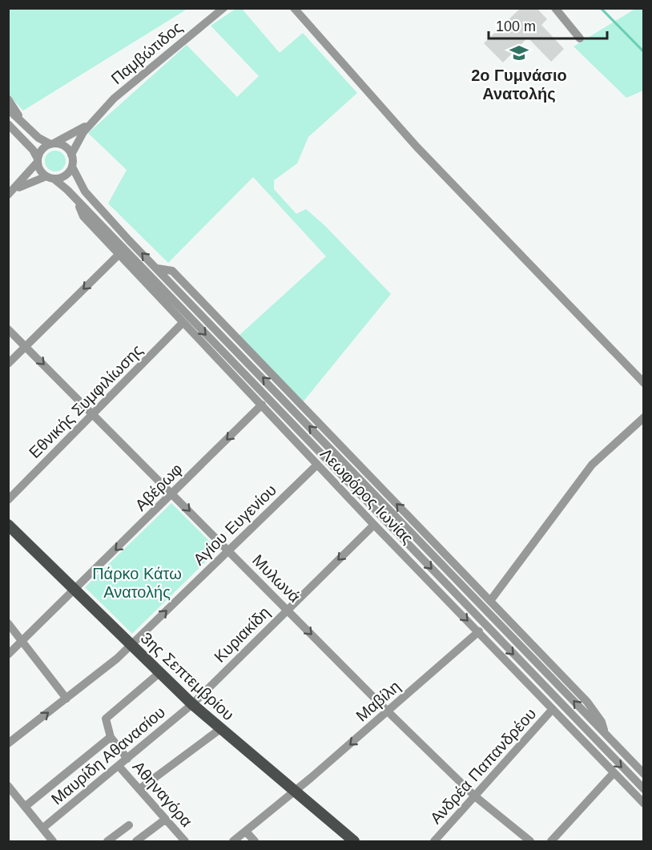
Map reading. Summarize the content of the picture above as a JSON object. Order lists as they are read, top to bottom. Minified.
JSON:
{"streets":{"main road":["3ης Σεπτεμβρίου"],"street":["Παμβώτιδος","Εθνικής Συμφιλίωσης","Αβέρωφ","Λεωφόρος Ιωνίας","Αγίου Ευγενίου","Μυλωνά","Κυριακίδη","Μαβίλη","Μαυρίδη Αθανασίου","Ανδρέα Παπανδρέου","Αθηναγόρα"]},"crossings":[["Παμβώτιδος","Λεωφόρος Ιωνίας"],["Εθνικής Συμφιλίωσης","Λεωφόρος Ιωνίας"],["Εθνικής Συμφιλίωσης","Μυλωνά"],["Αβέρωφ","Λεωφόρος Ιωνίας"],["Αβέρωφ","Μυλωνά"],["Αβέρωφ","3ης Σεπτεμβρίου"],["Λεωφόρος Ιωνίας","Αγίου Ευγενίου"],["Λεωφόρος Ιωνίας","Κυριακίδη"],["Λεωφόρος Ιωνίας","Μαβίλη"],["Λεωφόρος Ιωνίας","Ανδρέα Παπανδρέου"],["Αγίου Ευγενίου","Μυλωνά"],["Αγίου Ευγενίου","3ης Σεπτεμβρίου"],["Μυλωνά","Κυριακίδη"],["Μυλωνά","Μαβίλη"],["Μυλωνά","Ανδρέα Παπανδρέου"],["Κυριακίδη","3ης Σεπτεμβρίου"],["Κυριακίδη","Μαυρίδη Αθανασίου"],["3ης Σεπτεμβρίου","Μαβίλη"],["3ης Σεπτεμβρίου","Μαυρίδη Αθανασίου"],["Μαυρίδη Αθανασίου","Αθηναγόρα"]],"one_way":["Αβέρωφ","Μυλωνά","Κυριακίδη","Μαβίλη"],"parks":["Πάρκο Κάτω Ανατολής"],"places":{"school or university":["2ο Γυμνάσιο Ανατολής"]},"scale_bar":"100 m"}
